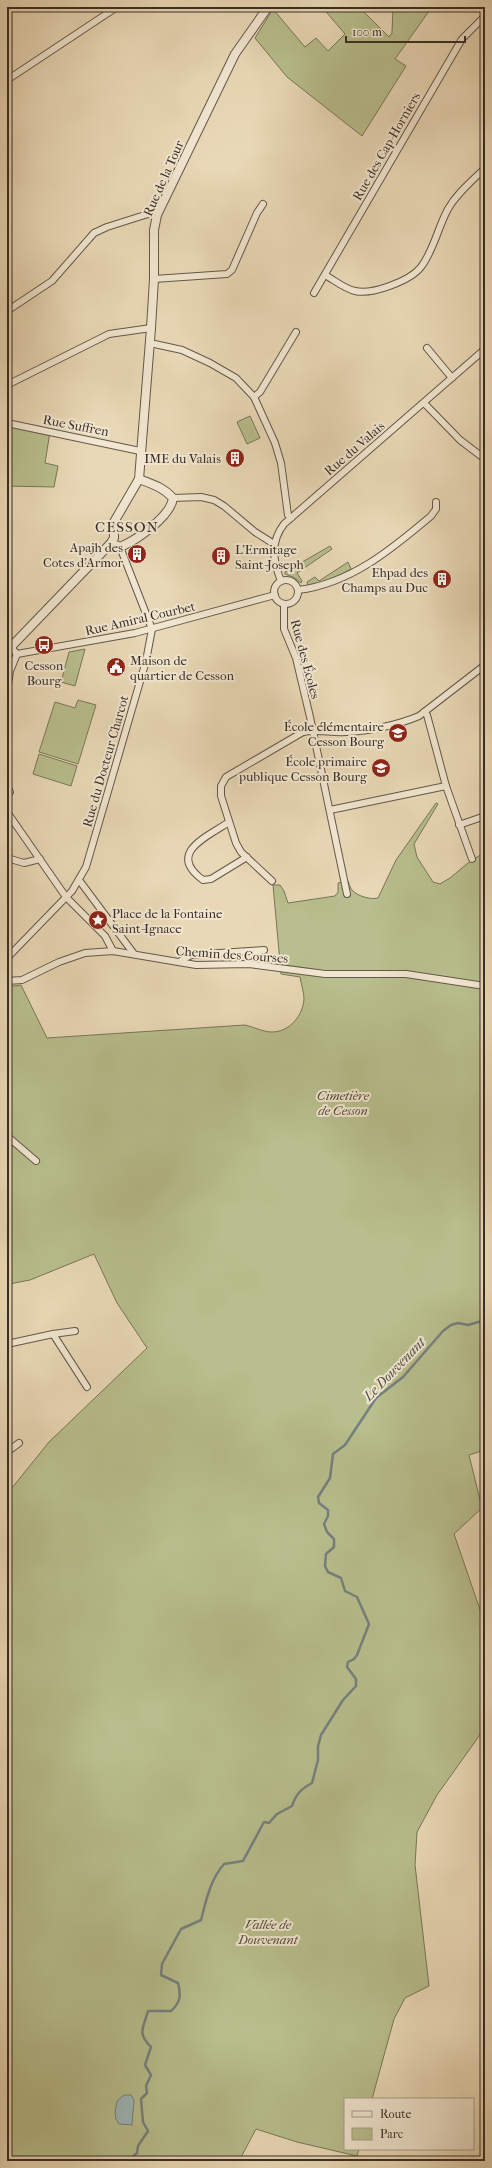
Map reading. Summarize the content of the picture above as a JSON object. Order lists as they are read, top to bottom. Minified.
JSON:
{"streets":{"street":["Rue des Cap-Horniers","Rue de la Tour","Rue Suffren","Rue du Valais","Rue Amiral Courbet","Rue des Écoles","Rue du Docteur Charcot","Chemin des Courses"]},"crossings":[["Rue de la Tour","Rue Suffren"],["Rue Amiral Courbet","Rue des Écoles"],["Rue Amiral Courbet","Rue du Docteur Charcot"]],"districts":["CESSON"],"water":["Le Douvenant"],"parks":["Cimetière de Cesson","Vallée de Douvenant"],"places":{"building":["IME du Valais","Apajh des Cotes d'Armor","L'Ermitage Saint-Joseph","Ehpad des Champs au Duc"],"bus stop":["Cesson Bourg"],"public building":["Maison de quartier de Cesson"],"school or university":["École élémentaire Cesson Bourg","École primaire publique Cesson Bourg"],"place":["Place de la Fontaine Saint-Ignace"]},"legend":["Route","Parc"],"scale_bar":"100 m"}
